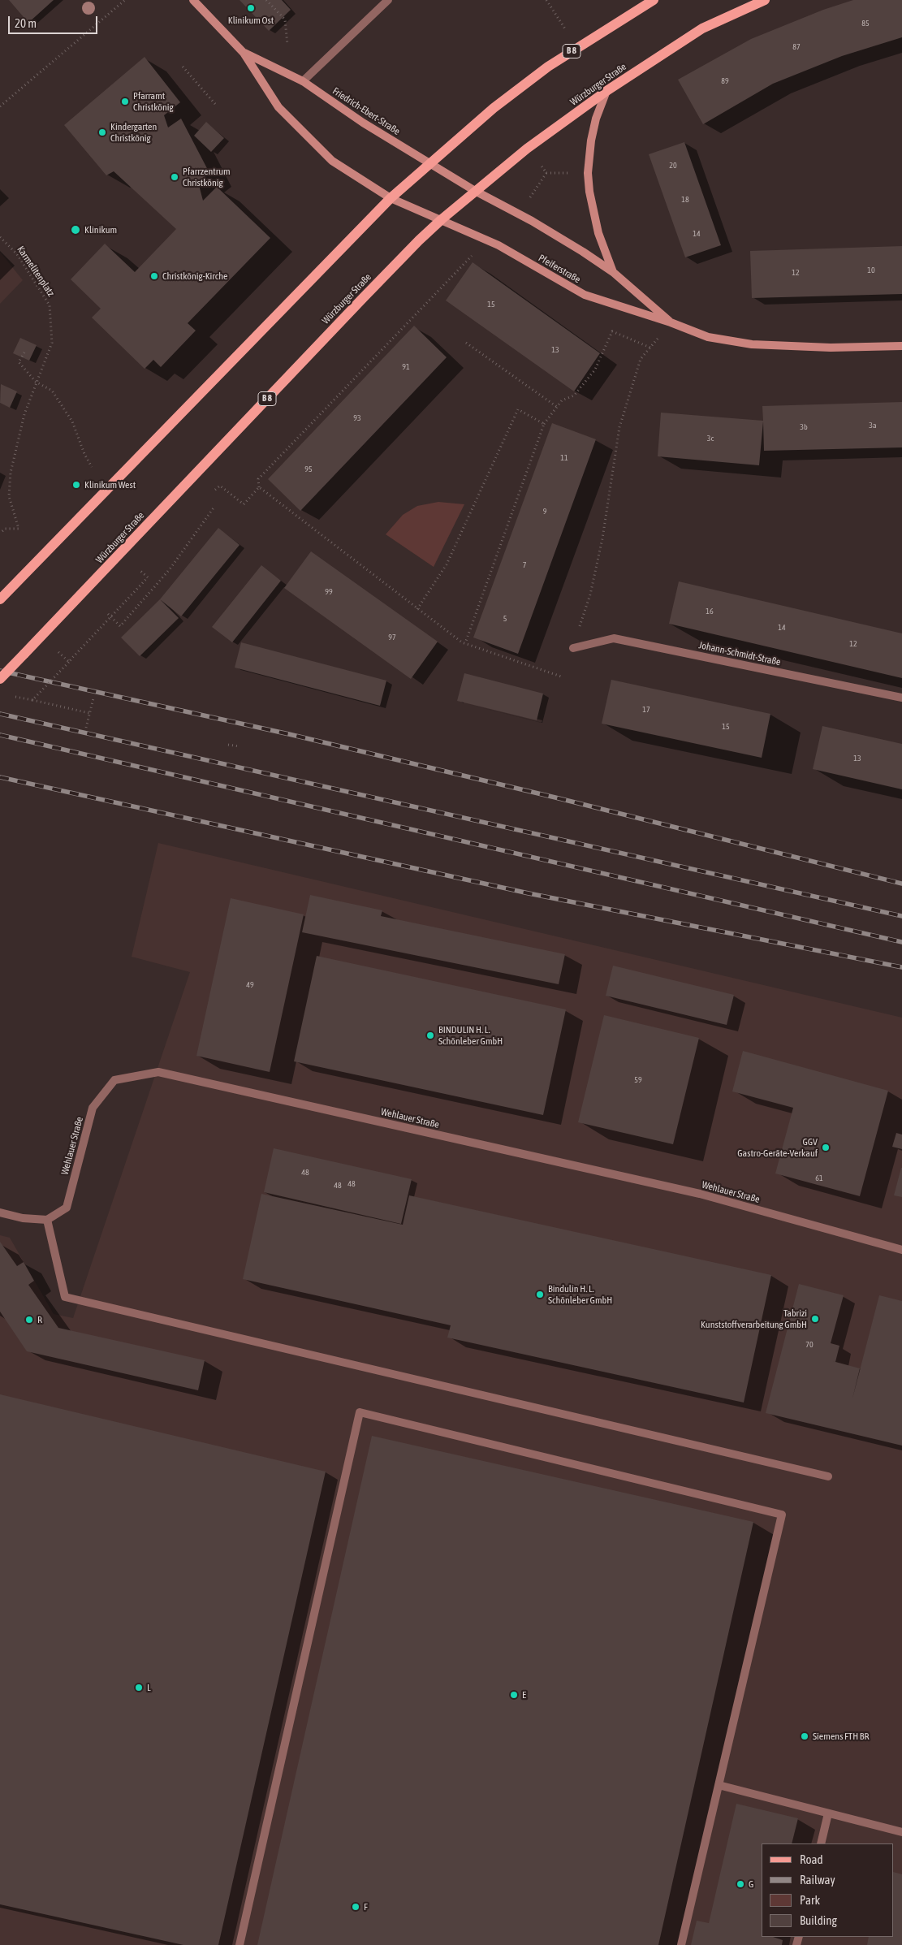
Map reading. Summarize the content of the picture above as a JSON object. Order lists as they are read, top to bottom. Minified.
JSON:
{"streets":{"main road":["B 8","Würzburger Straße"],"street":["Friedrich-Ebert-Straße","Pfeiferstraße","Johann-Schmidt-Straße","Wehlauer Straße"],"path":["Karmelitenplatz"]},"crossings":[["B 8","Friedrich-Ebert-Straße"],["Würzburger Straße","Friedrich-Ebert-Straße"],["Würzburger Straße","Pfeiferstraße"],["Friedrich-Ebert-Straße","Pfeiferstraße"]],"places":["Klinikum Ost","Pfarramt Christkönig","Kindergarten Christkönig","Pfarrzentrum Christkönig","Klinikum","Christkönig-Kirche","Klinikum West","BINDULIN H. L. Schönleber GmbH","GGV Gastro-Geräte-Verkauf","Bindulin H. L. Schönleber GmbH","Tabrizi Kunststoffverarbeitung GmbH","R","L","E","Siemens FTH BR","G","F"],"house_numbers":["85","87","89","20","18","14","10","12","15","13","91","93","3a","3b","3c","11","95","9","7","99","16","5","14","97","12","17","15","13","49","59","48","61","48","48","70"],"legend":["Road","Railway","Park","Building"],"scale_bar":"20 m"}
